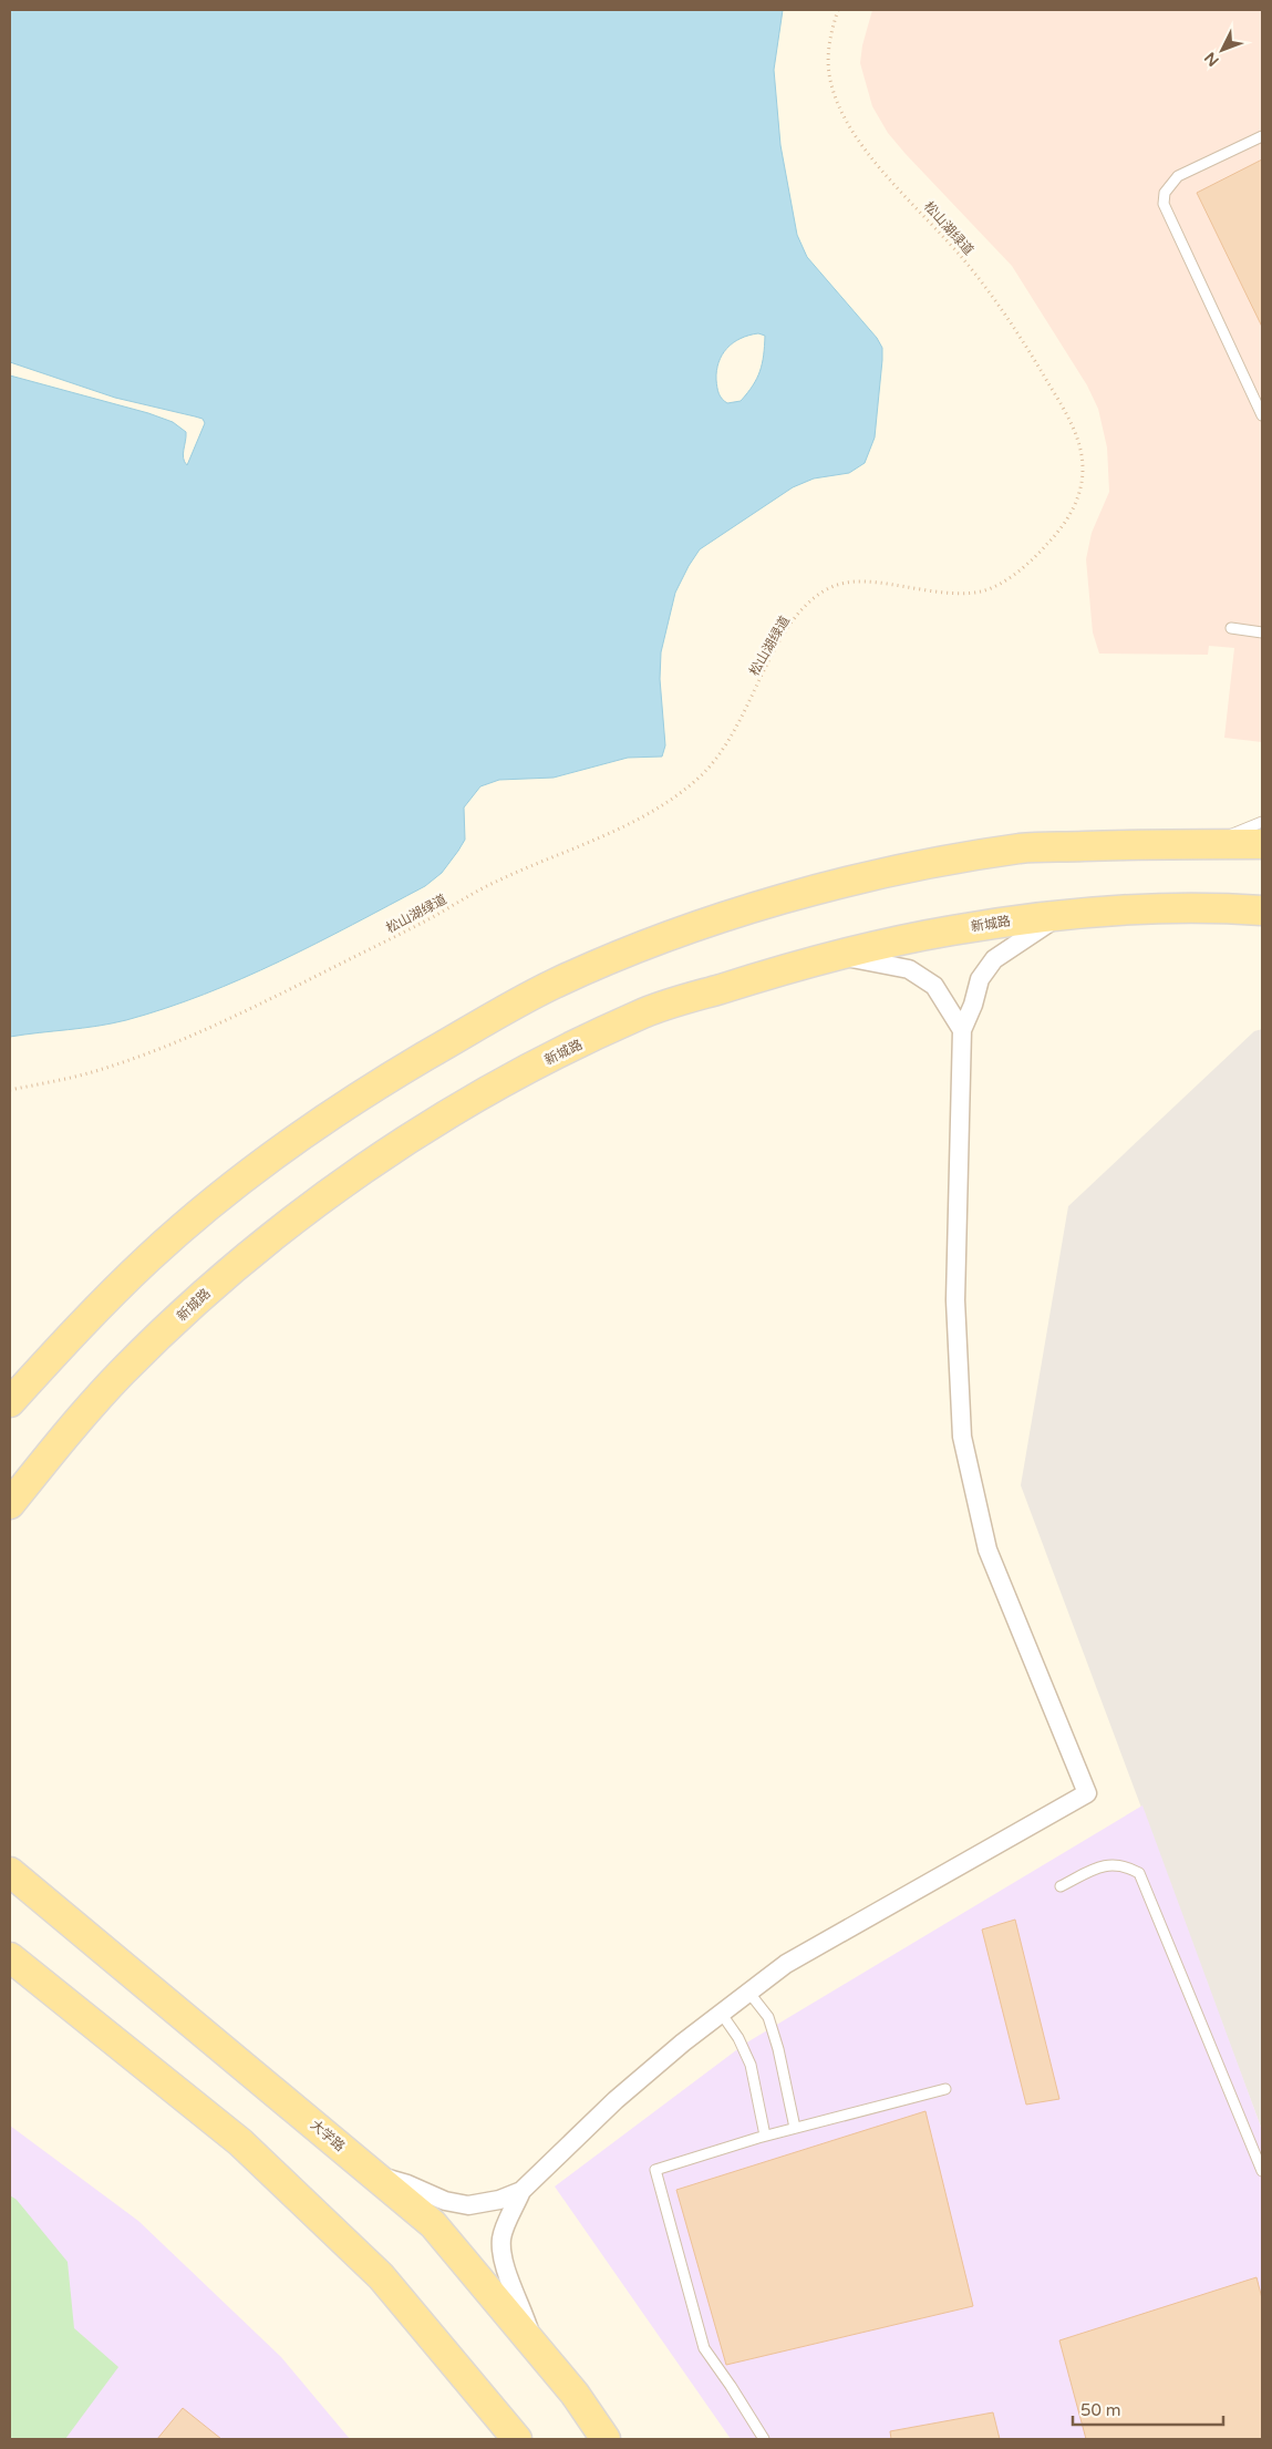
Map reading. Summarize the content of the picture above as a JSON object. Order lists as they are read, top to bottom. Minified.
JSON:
{"streets":{"main road":["新城路","大学路"],"path":["松山湖绿道"]},"scale_bar":"50 m","north":"bottom left"}
